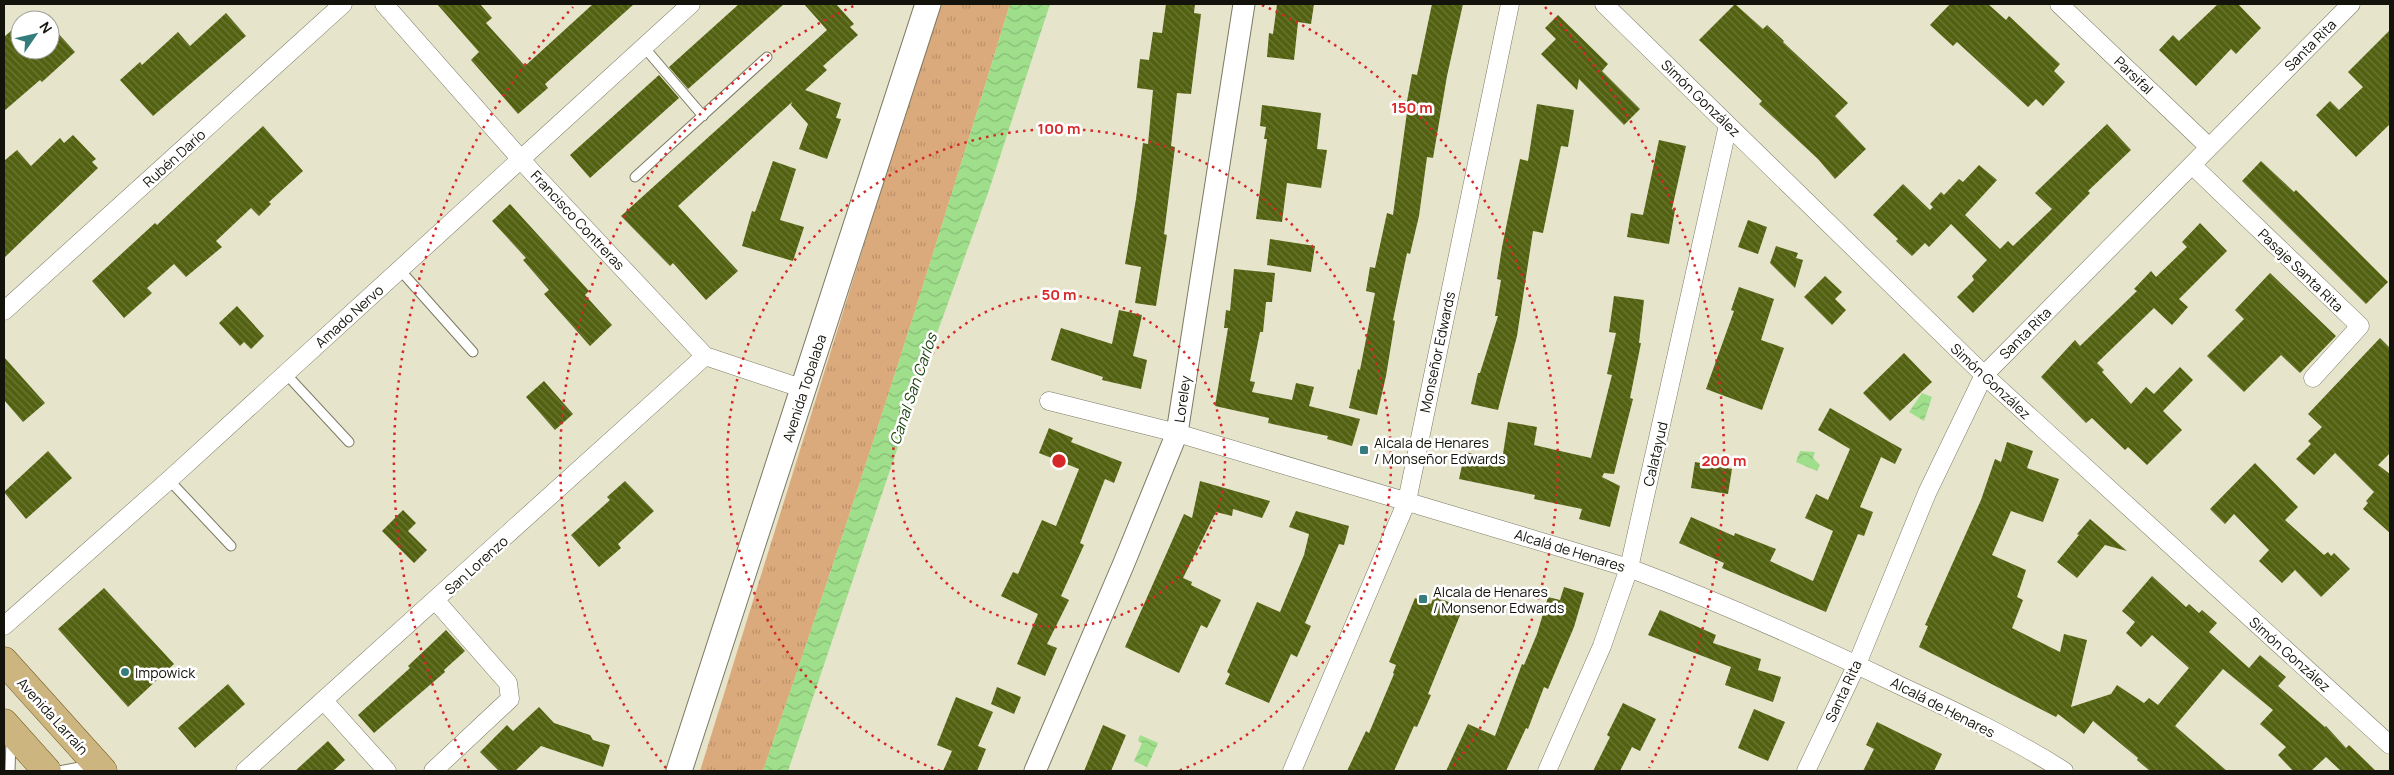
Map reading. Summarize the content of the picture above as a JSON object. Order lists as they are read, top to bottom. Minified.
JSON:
{"streets":{"main road":["Avenida Tobalaba","Avenida Larraín"],"street":["Santa Rita","Parsifal","Simón González","Rubén Darío","Francisco Contreras","Pasaje Santa Rita","Amado Nervo","Monseñor Edwards","Loreley","Calatayud","Alcalá de Henares","San Lorenzo"]},"crossings":[["Santa Rita","Parsifal"],["Santa Rita","Simón González"],["Santa Rita","Pasaje Santa Rita"],["Santa Rita","Alcalá de Henares"],["Simón González","Calatayud"],["Francisco Contreras","Amado Nervo"],["Francisco Contreras","Avenida Tobalaba"],["Francisco Contreras","San Lorenzo"],["Monseñor Edwards","Alcalá de Henares"],["Loreley","Alcalá de Henares"],["Calatayud","Alcalá de Henares"]],"water":["Canal San Carlos"],"places":{"transit":["Alcala de Henares / Monseñor Edwards","Alcala de Henares / Monsenor Edwards"],"other":["Impowick"]},"north":"top right","rings":["150 m","100 m","50 m","200 m"]}
